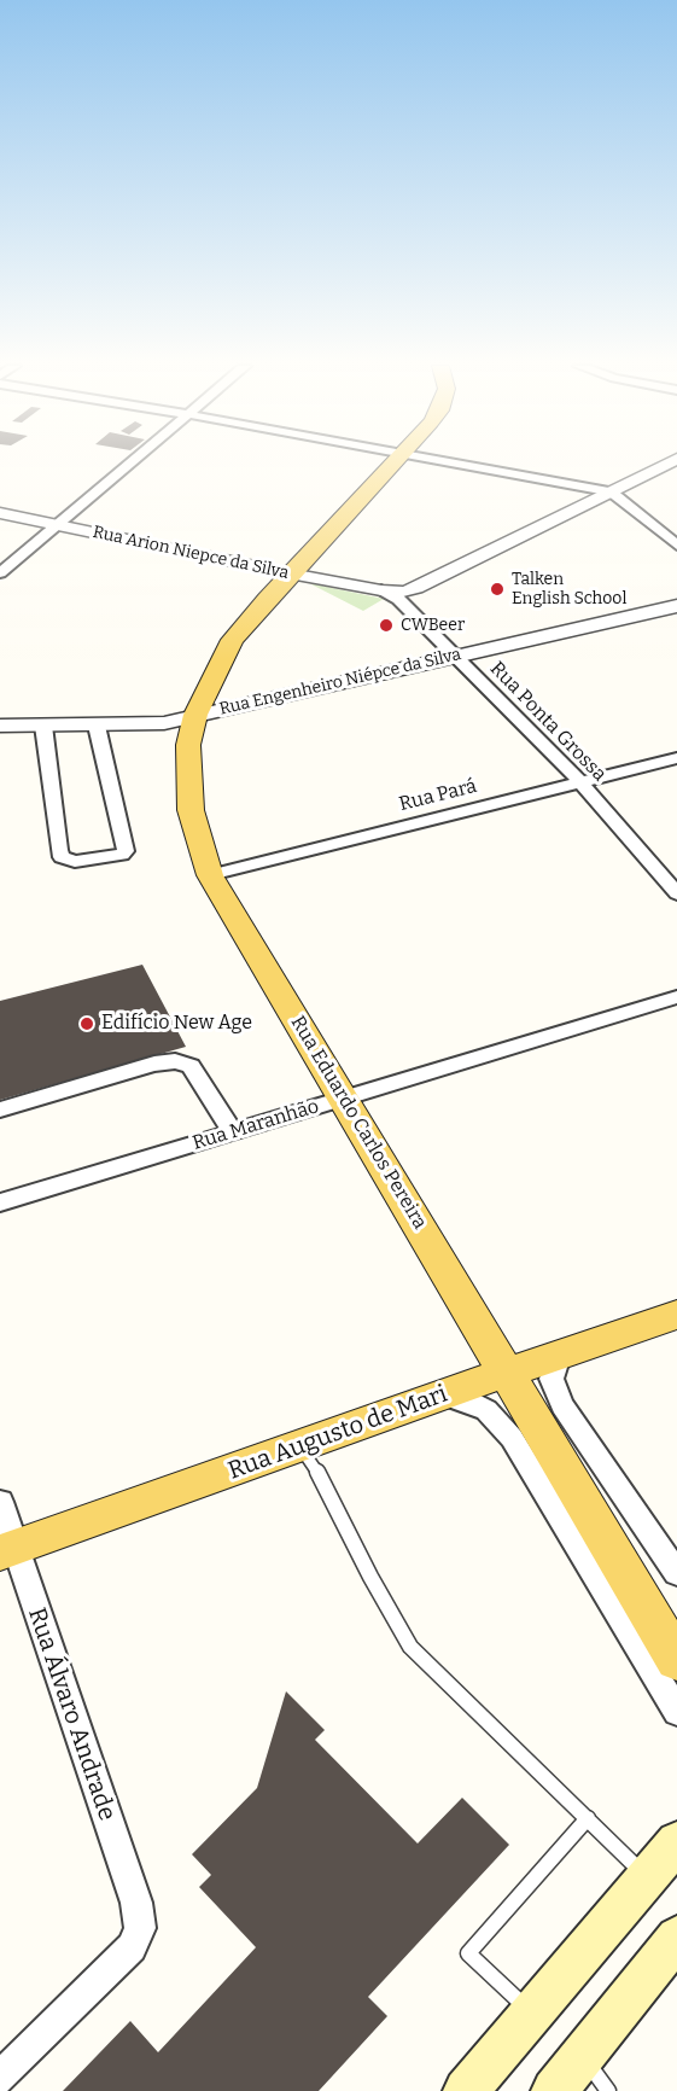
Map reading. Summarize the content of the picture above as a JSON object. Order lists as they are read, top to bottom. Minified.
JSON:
{"streets":{"main road":["Rua Eduardo Carlos Pereira","Rua Augusto de Mari"],"street":["Rua Arion Niepce da Silva","Rua Engenheiro Niépce da Silva","Rua Ponta Grossa","Rua Pará","Rua Maranhão","Rua Álvaro Andrade"]},"crossings":[["Rua Arion Niepce da Silva","Rua Ponta Grossa"],["Rua Arion Niepce da Silva","Rua Eduardo Carlos Pereira"],["Rua Engenheiro Niépce da Silva","Rua Ponta Grossa"],["Rua Engenheiro Niépce da Silva","Rua Eduardo Carlos Pereira"],["Rua Ponta Grossa","Rua Pará"],["Rua Pará","Rua Eduardo Carlos Pereira"],["Rua Eduardo Carlos Pereira","Rua Maranhão"],["Rua Eduardo Carlos Pereira","Rua Augusto de Mari"],["Rua Augusto de Mari","Rua Álvaro Andrade"]],"places":["Talken English School","CWBeer","Edifício New Age"]}
